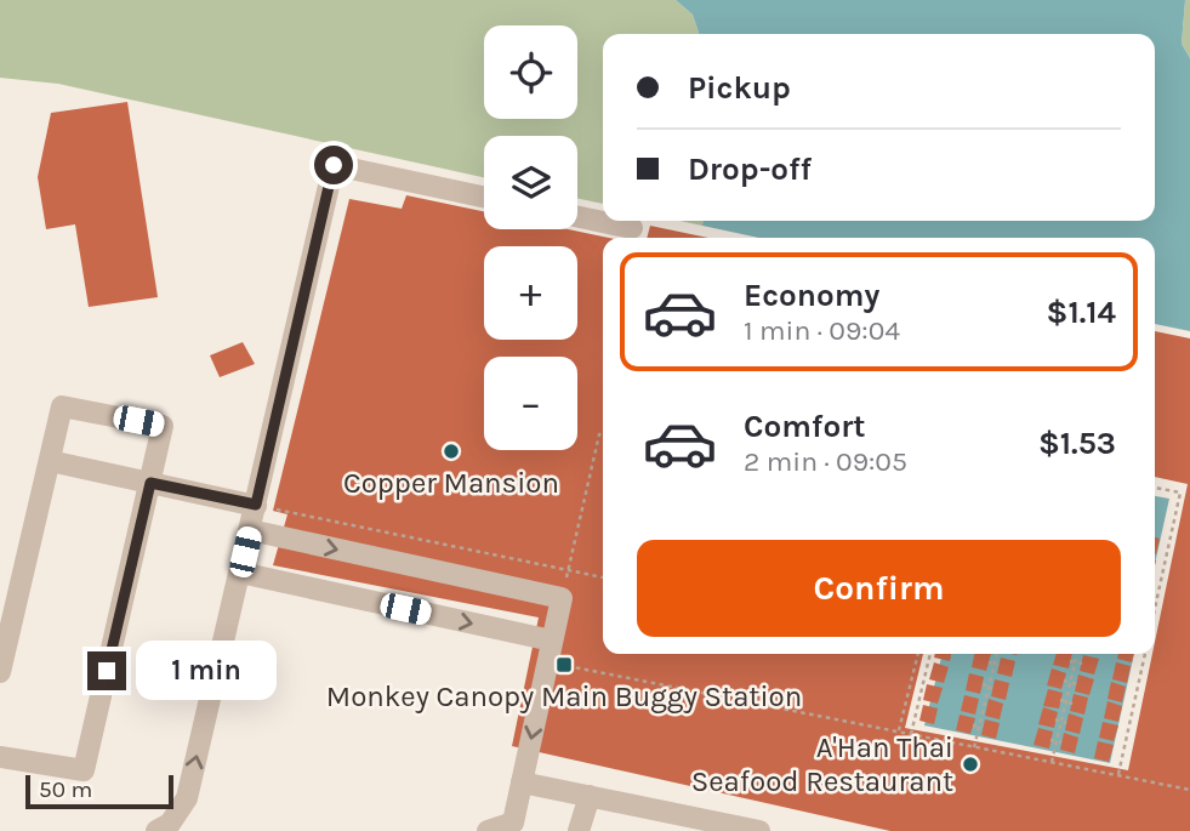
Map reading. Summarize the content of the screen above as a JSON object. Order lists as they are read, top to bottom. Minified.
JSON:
{"places":{"other":["Copper Mansion","A'Han Thai Seafood Restaurant"],"transit":["Monkey Canopy Main Buggy Station"]},"scale_bar":"50 m","page":{"map_buttons":["+","−"],"banner":["Pickup","Drop-off"],"list":[{"name":"Economy","note":"1 min · 09:04","value":"$1.14"},{"name":"Comfort","note":"2 min · 09:05","value":"$1.53"}],"buttons":"Confirm","bubble":"1 min","scale":"50 m"}}
